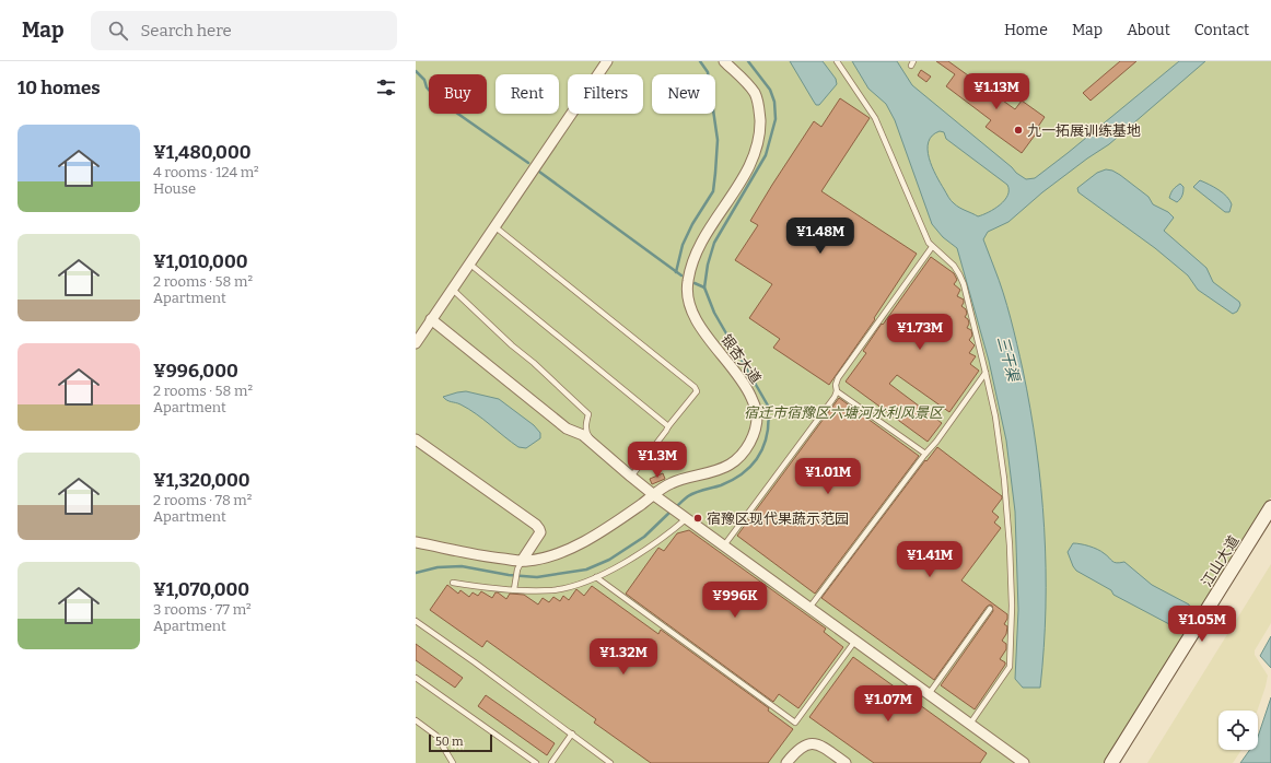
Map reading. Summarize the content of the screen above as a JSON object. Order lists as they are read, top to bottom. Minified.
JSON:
{"streets":{"main road":["江山大道"],"street":["银杏大道"]},"water":["三干渠"],"parks":["宿迁市宿豫区六塘河水利风景区"],"places":["九一拓展训练基地","宿豫区现代果蔬示范园"],"scale_bar":"50 m","page":{"header":"Map","search":"Search here","nav":["Home","Map","About","Contact"],"heading":"10 homes","price":["¥1.13M","¥1.48M","¥1.73M","¥1.3M","¥1.01M","¥1.41M","¥996K","¥1.05M","¥1.32M","¥1.07M"],"chip":["Buy","Rent","Filters","New"],"list":[{"name":"¥1,480,000","note":"4 rooms · 124 m² · House"},{"name":"¥1,010,000","note":"2 rooms · 58 m² · Apartment"},{"name":"¥996,000","note":"2 rooms · 58 m² · Apartment"},{"name":"¥1,320,000","note":"2 rooms · 78 m² · Apartment"},{"name":"¥1,070,000","note":"3 rooms · 77 m² · Apartment"}],"scale":"50 m"}}
